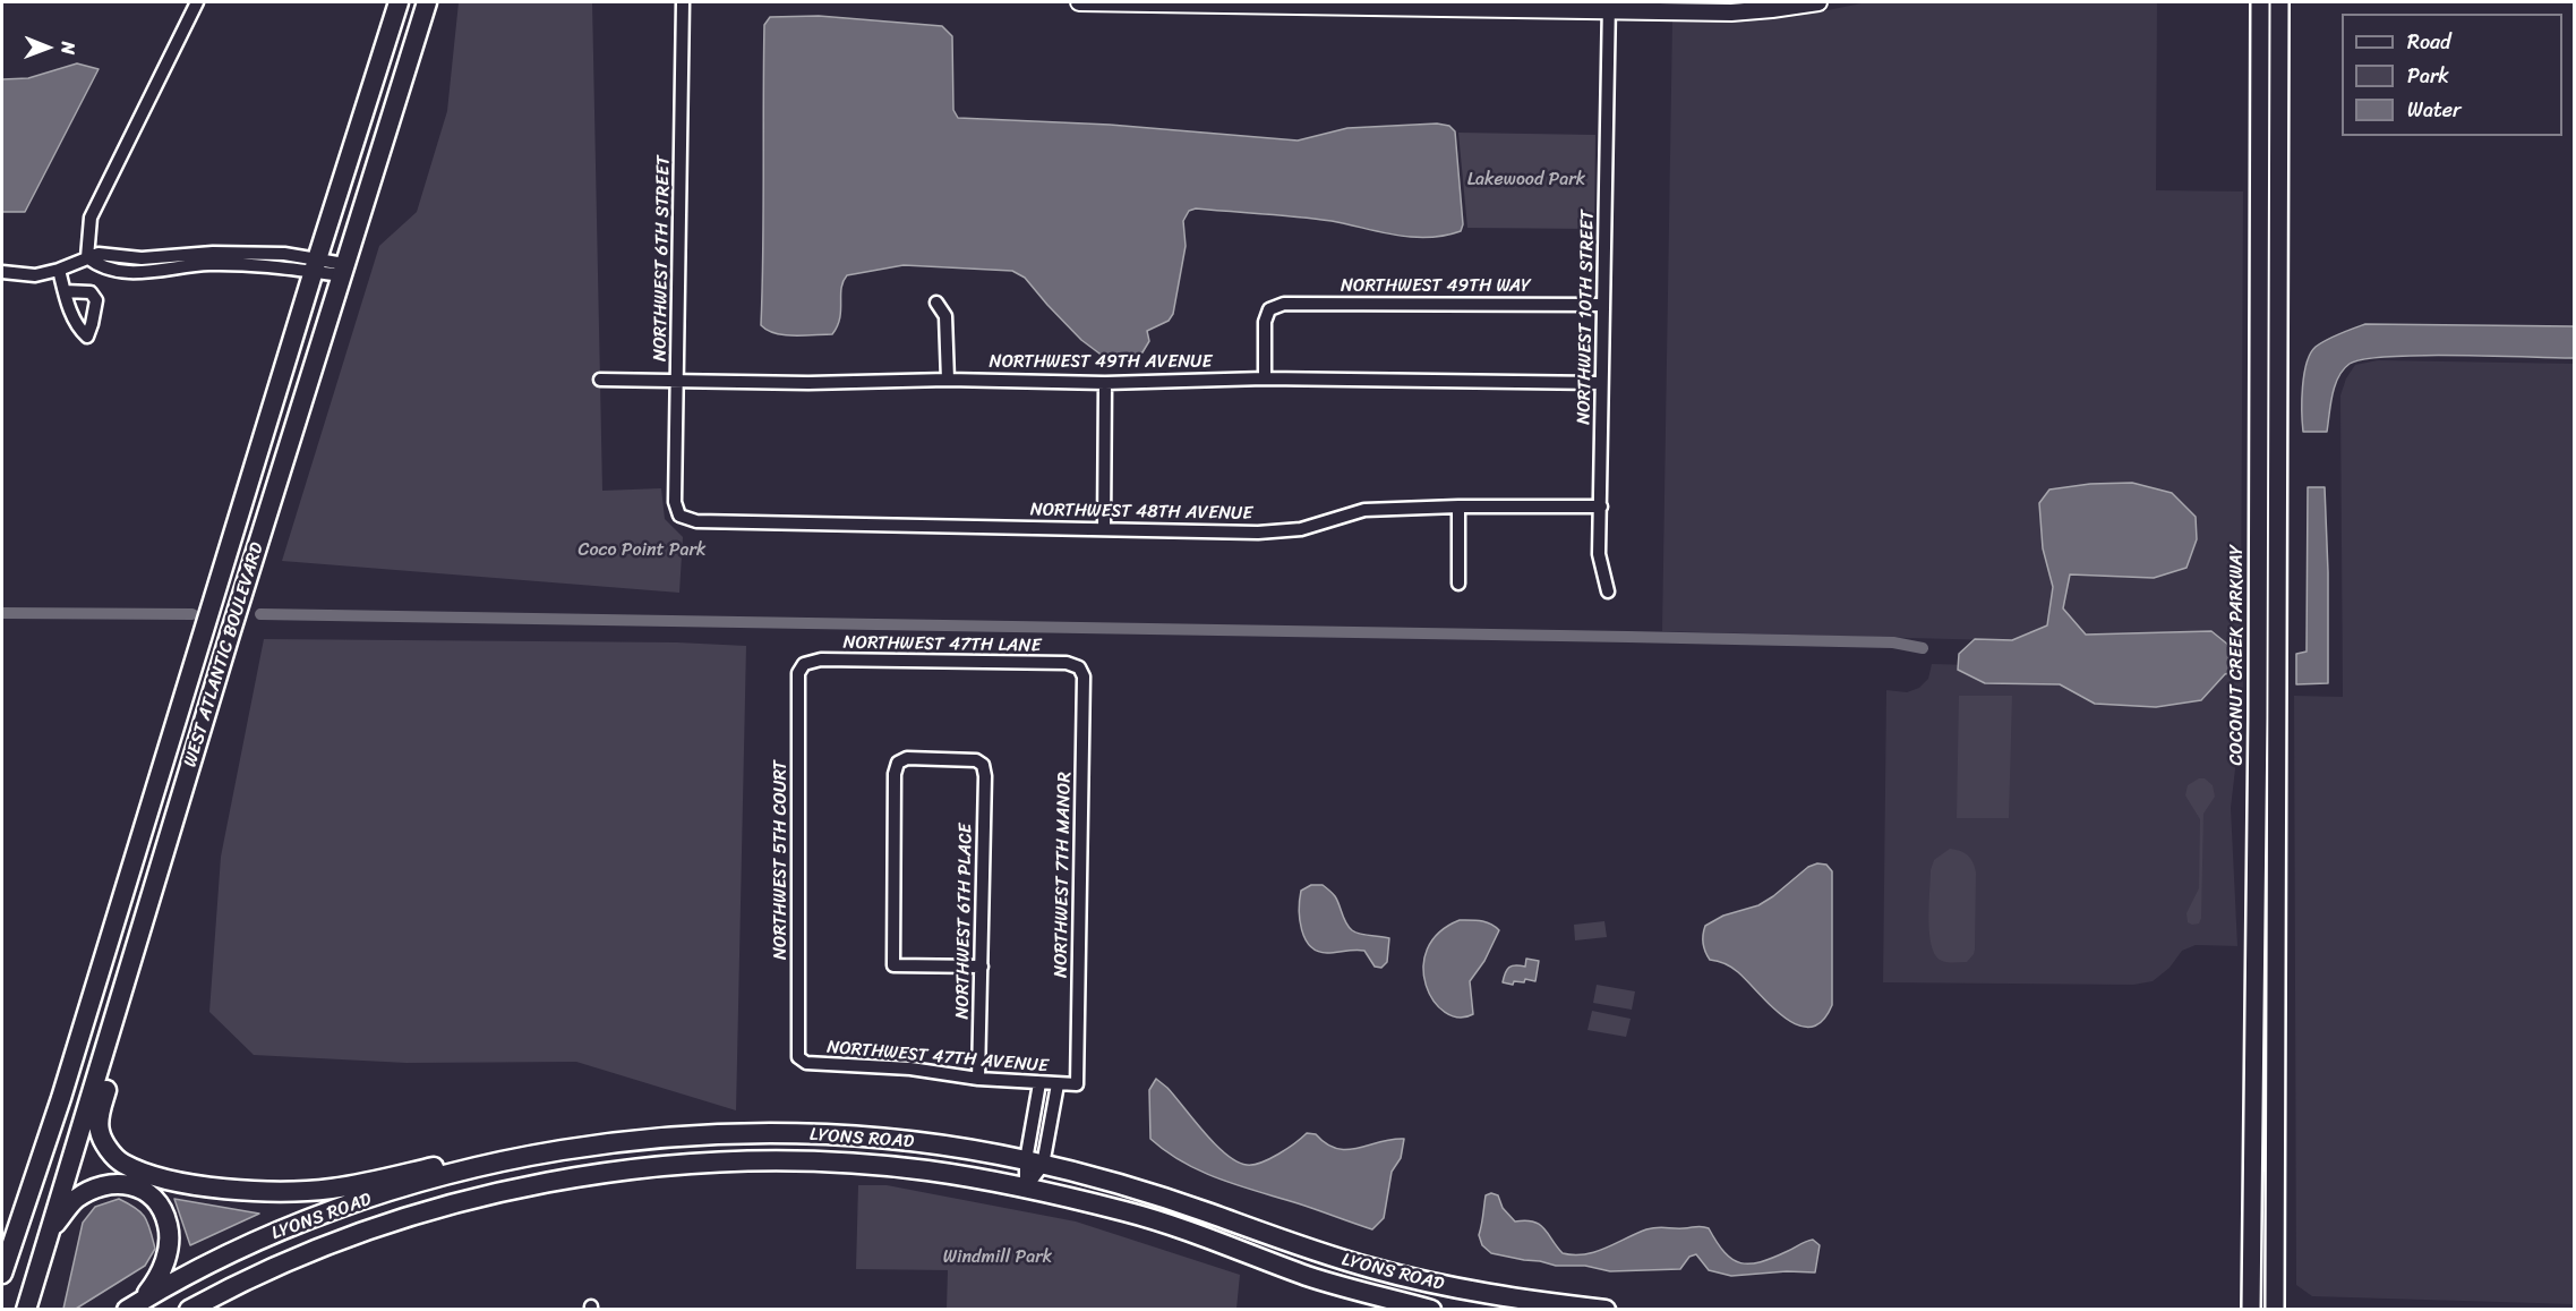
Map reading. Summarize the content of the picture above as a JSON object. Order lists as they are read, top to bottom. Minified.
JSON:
{"streets":{"main road":["WEST ATLANTIC BOULEVARD","COCONUT CREEK PARKWAY","LYONS ROAD"],"street":["NORTHWEST 6TH STREET","NORTHWEST 49TH WAY","NORTHWEST 10TH STREET","NORTHWEST 49TH AVENUE","NORTHWEST 48TH AVENUE","NORTHWEST 47TH LANE","NORTHWEST 5TH COURT","NORTHWEST 7TH MANOR","NORTHWEST 6TH PLACE","NORTHWEST 47TH AVENUE"]},"crossings":[["NORTHWEST 6TH STREET","NORTHWEST 49TH AVENUE"],["NORTHWEST 6TH STREET","NORTHWEST 48TH AVENUE"],["NORTHWEST 49TH WAY","NORTHWEST 10TH STREET"],["NORTHWEST 49TH WAY","NORTHWEST 49TH AVENUE"],["NORTHWEST 10TH STREET","NORTHWEST 49TH AVENUE"],["NORTHWEST 10TH STREET","NORTHWEST 48TH AVENUE"],["NORTHWEST 47TH LANE","NORTHWEST 5TH COURT"],["NORTHWEST 47TH LANE","NORTHWEST 7TH MANOR"],["NORTHWEST 5TH COURT","NORTHWEST 47TH AVENUE"],["NORTHWEST 7TH MANOR","NORTHWEST 47TH AVENUE"],["NORTHWEST 6TH PLACE","NORTHWEST 47TH AVENUE"]],"parks":["Lakewood Park","Coco Point Park","Windmill Park"],"legend":["Road","Park","Water"],"north":"right"}
